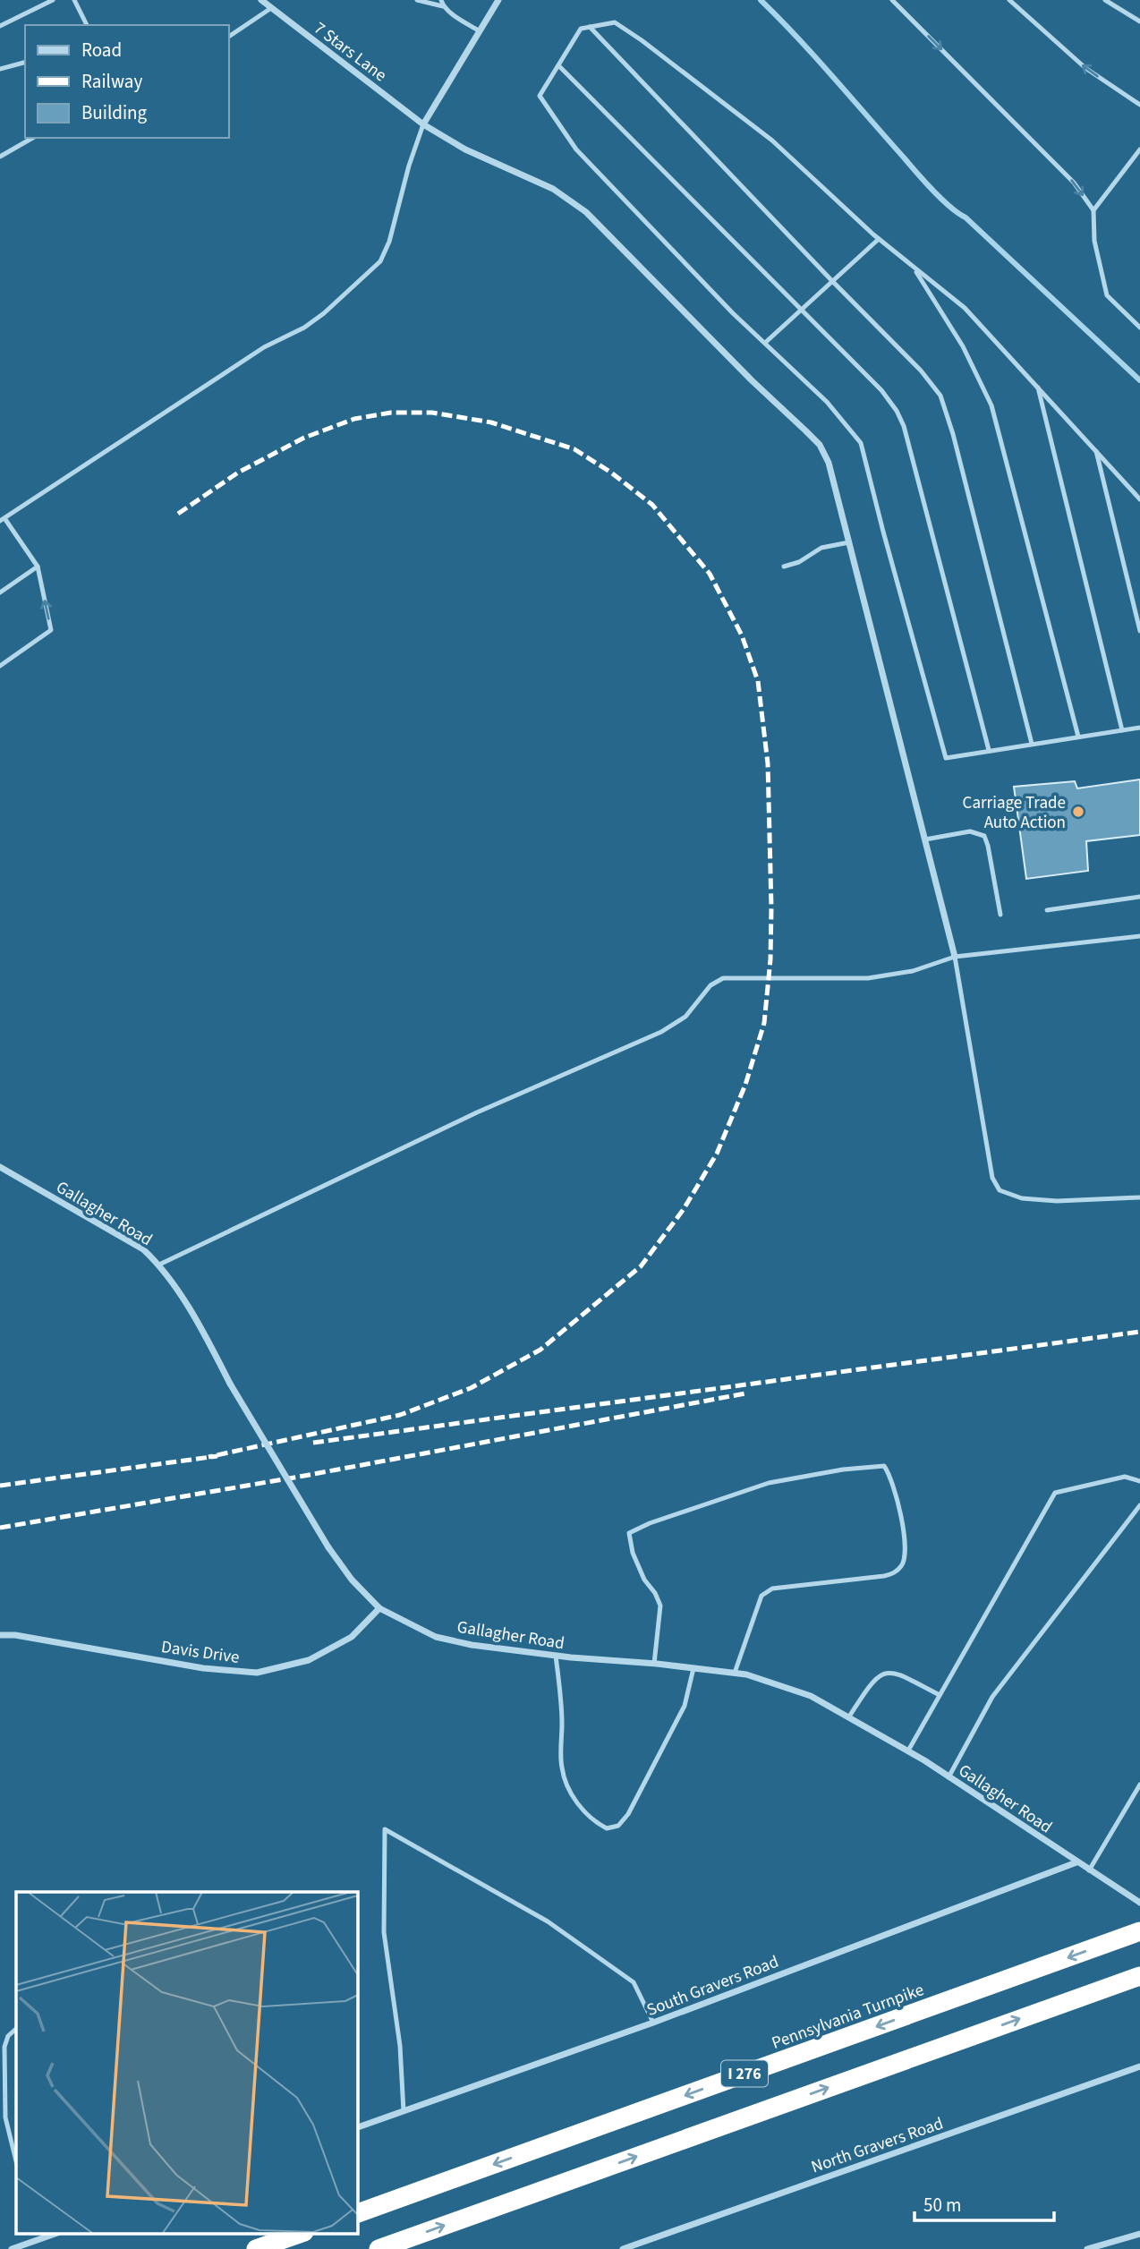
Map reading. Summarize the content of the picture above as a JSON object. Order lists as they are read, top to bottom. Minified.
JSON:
{"streets":{"highway":["Pennsylvania Turnpike","I 276"],"street":["7 Stars Lane","Gallagher Road","Davis Drive","South Gravers Road","North Gravers Road"]},"crossings":[["Gallagher Road","Davis Drive"],["Gallagher Road","South Gravers Road"]],"places":["Carriage Trade Auto Action"],"legend":["Road","Railway","Building"],"scale_bar":"50 m"}
